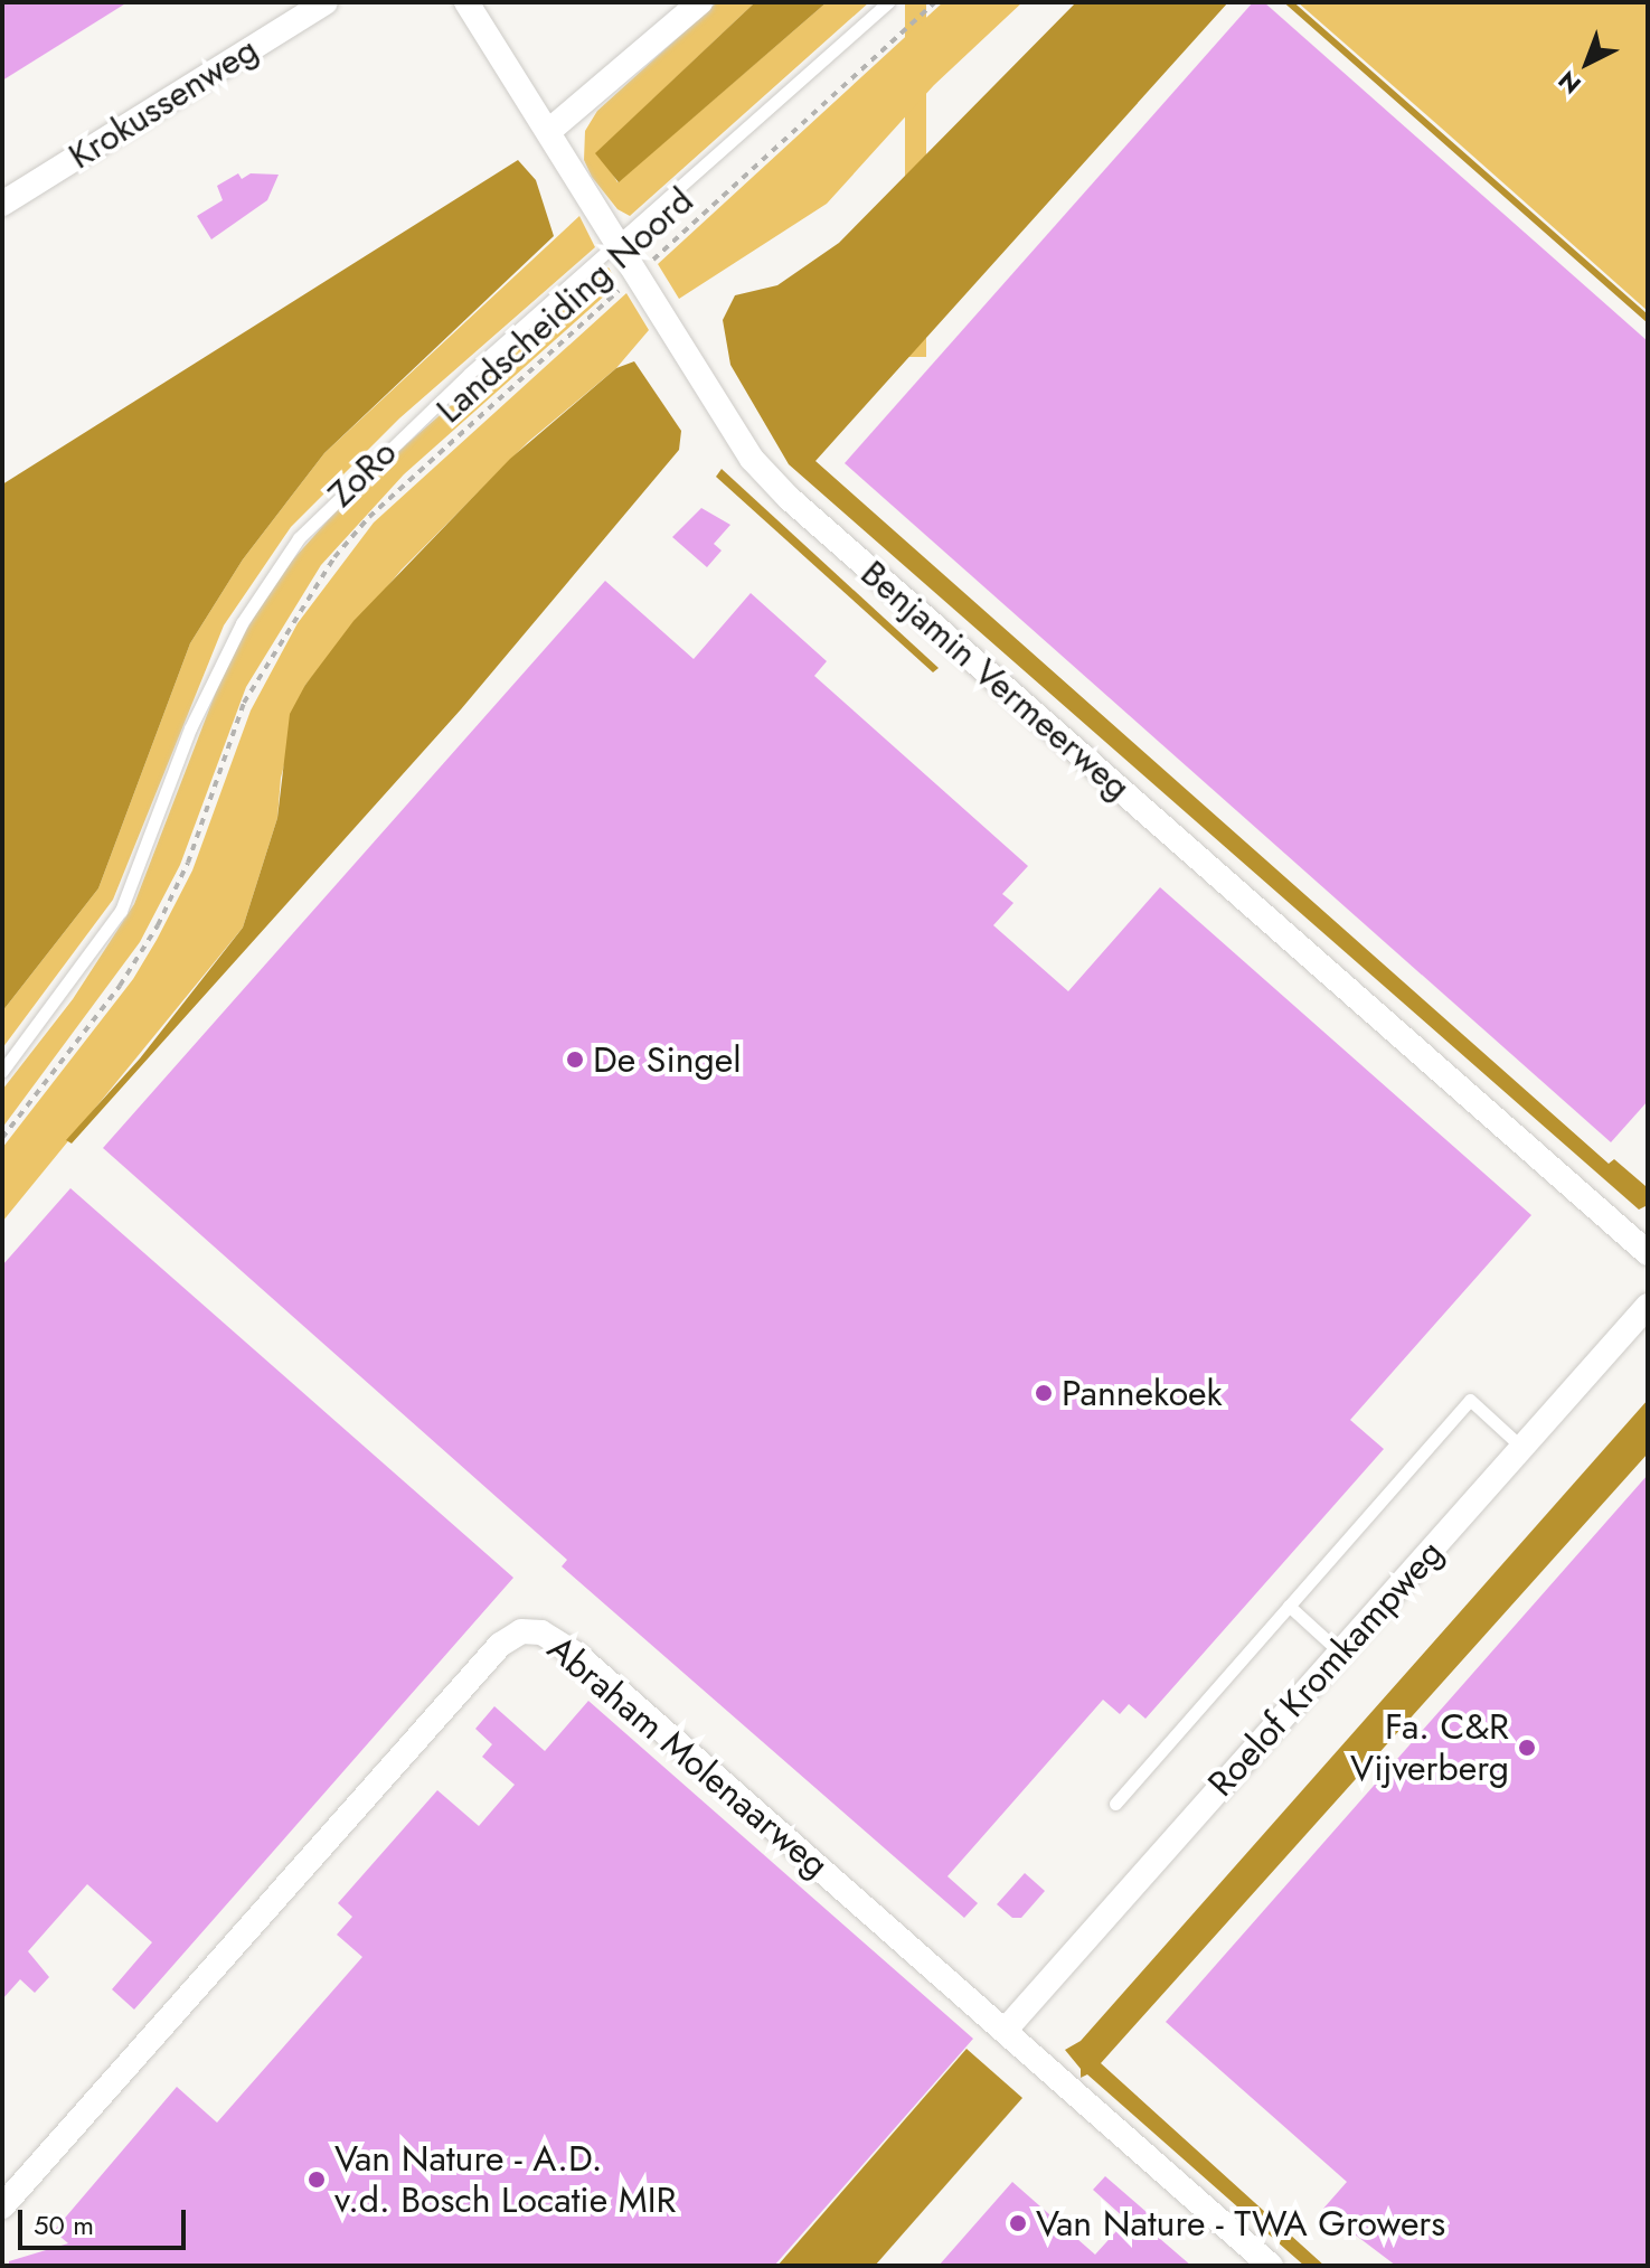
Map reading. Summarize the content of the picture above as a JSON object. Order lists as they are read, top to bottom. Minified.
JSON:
{"streets":{"street":["Krokussenweg","Benjamin Vermeerweg","Roelof Kromkampweg","Abraham Molenaarweg"],"lane":["ZoRo"],"path":["Landscheiding Noord"]},"crossings":[["Landscheiding Noord","Benjamin Vermeerweg"],["ZoRo","Benjamin Vermeerweg"],["Roelof Kromkampweg","Abraham Molenaarweg"]],"places":["De Singel","Pannekoek","Fa. C&R Vijverberg","Van Nature - A.D. v.d. Bosch Locatie MIR","Van Nature - TWA Growers"],"scale_bar":"50 m","north":"bottom left"}
